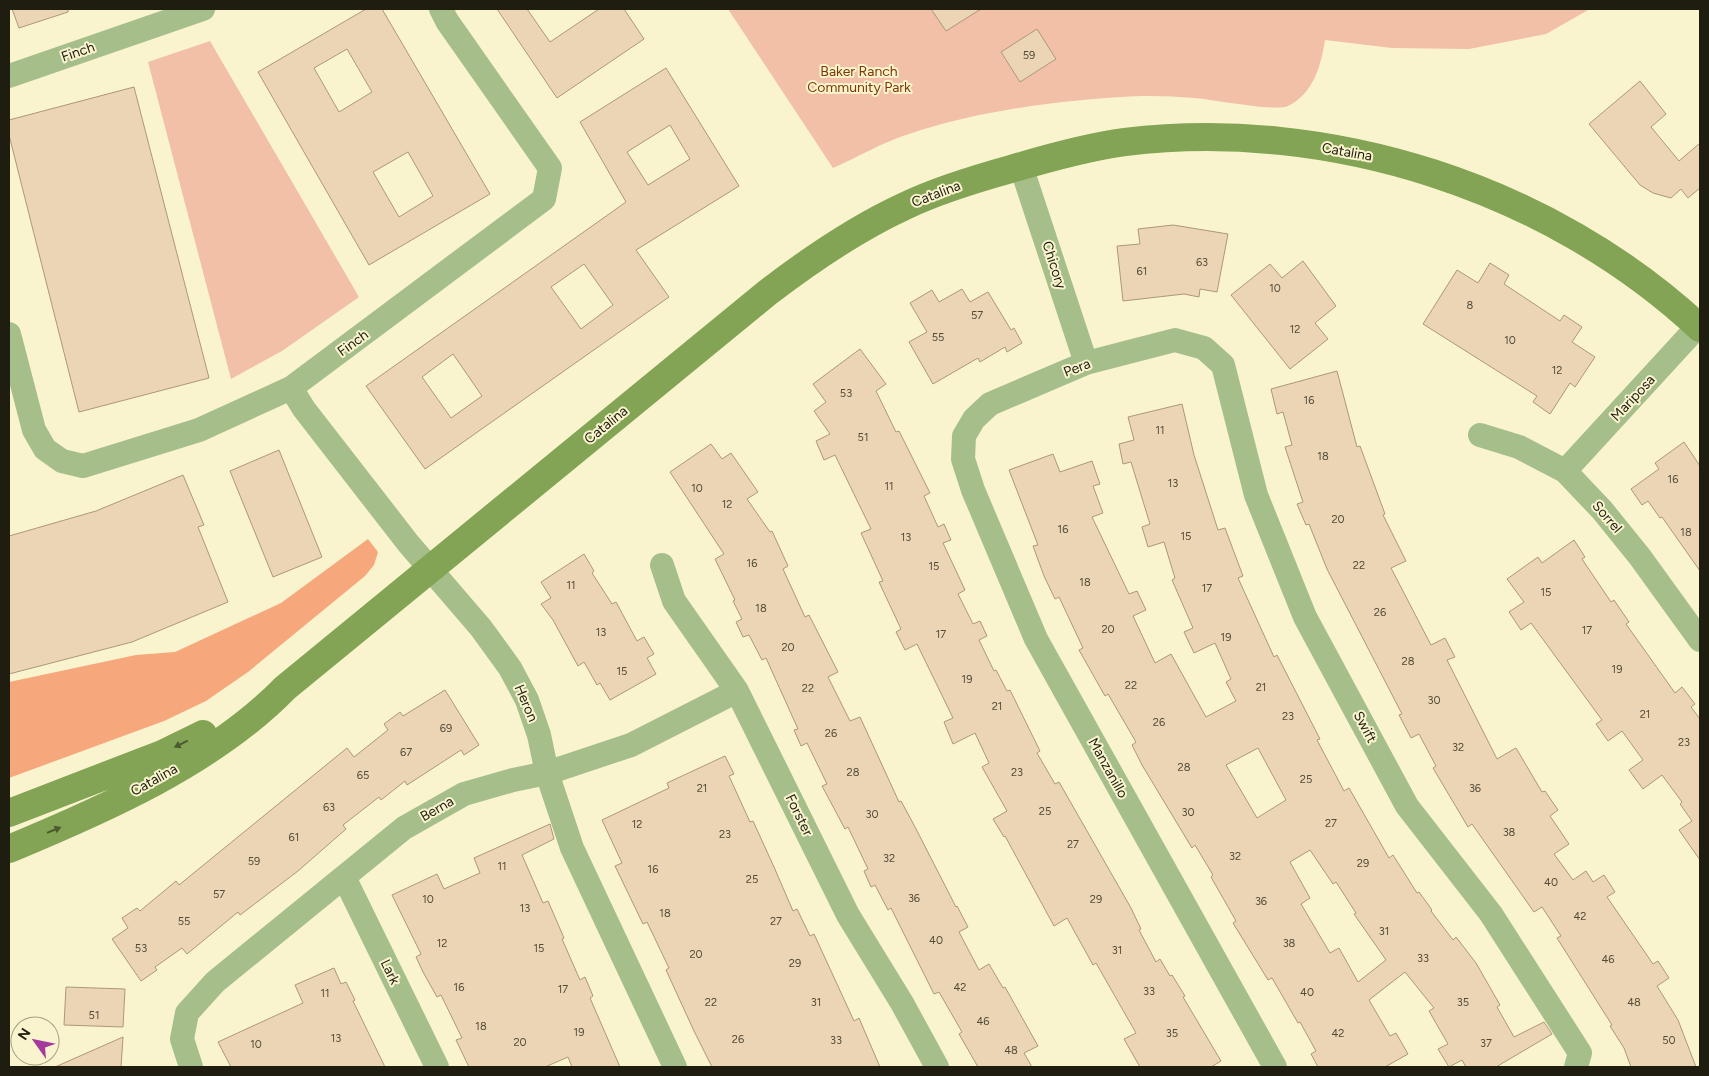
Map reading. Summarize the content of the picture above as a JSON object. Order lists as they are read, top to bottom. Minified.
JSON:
{"streets":{"street":["Finch","Catalina","Chicory","Pera","Mariposa","Sorrel","Heron","Swift","Manzanillo","Berna","Forster","Lark"]},"crossings":[["Finch","Heron"],["Catalina","Chicory"],["Catalina","Mariposa"],["Catalina","Heron"],["Chicory","Pera"],["Pera","Swift"],["Pera","Manzanillo"],["Mariposa","Sorrel"],["Heron","Berna"],["Berna","Forster"],["Berna","Lark"]],"parks":["Baker Ranch Community Park"],"house_numbers":["59","63","61","10","8","57","12","55","10","12","53","16","11","51","18","16","13","11","10","12","20","16","18","15","13","16","22","15","18","11","17","15","18","26","20","17","13","17","19","20","28","19","15","19","22","21","22","30","21","21","23","26","69","26","23","32","67","28","28","23","65","25","21","36","63","25","30","30","27","12","38","23","61","27","32","32","59","29","11","16","25","40","57","36","10","29","36","13","18","42","55","27","31","40","12","38","53","15","31","20","33","46","29","16","42","17","33","40","11","22","31","35","48","51","46","18","19","35","42","13","26","33","50","20","37","10","48"],"north":"top left"}
